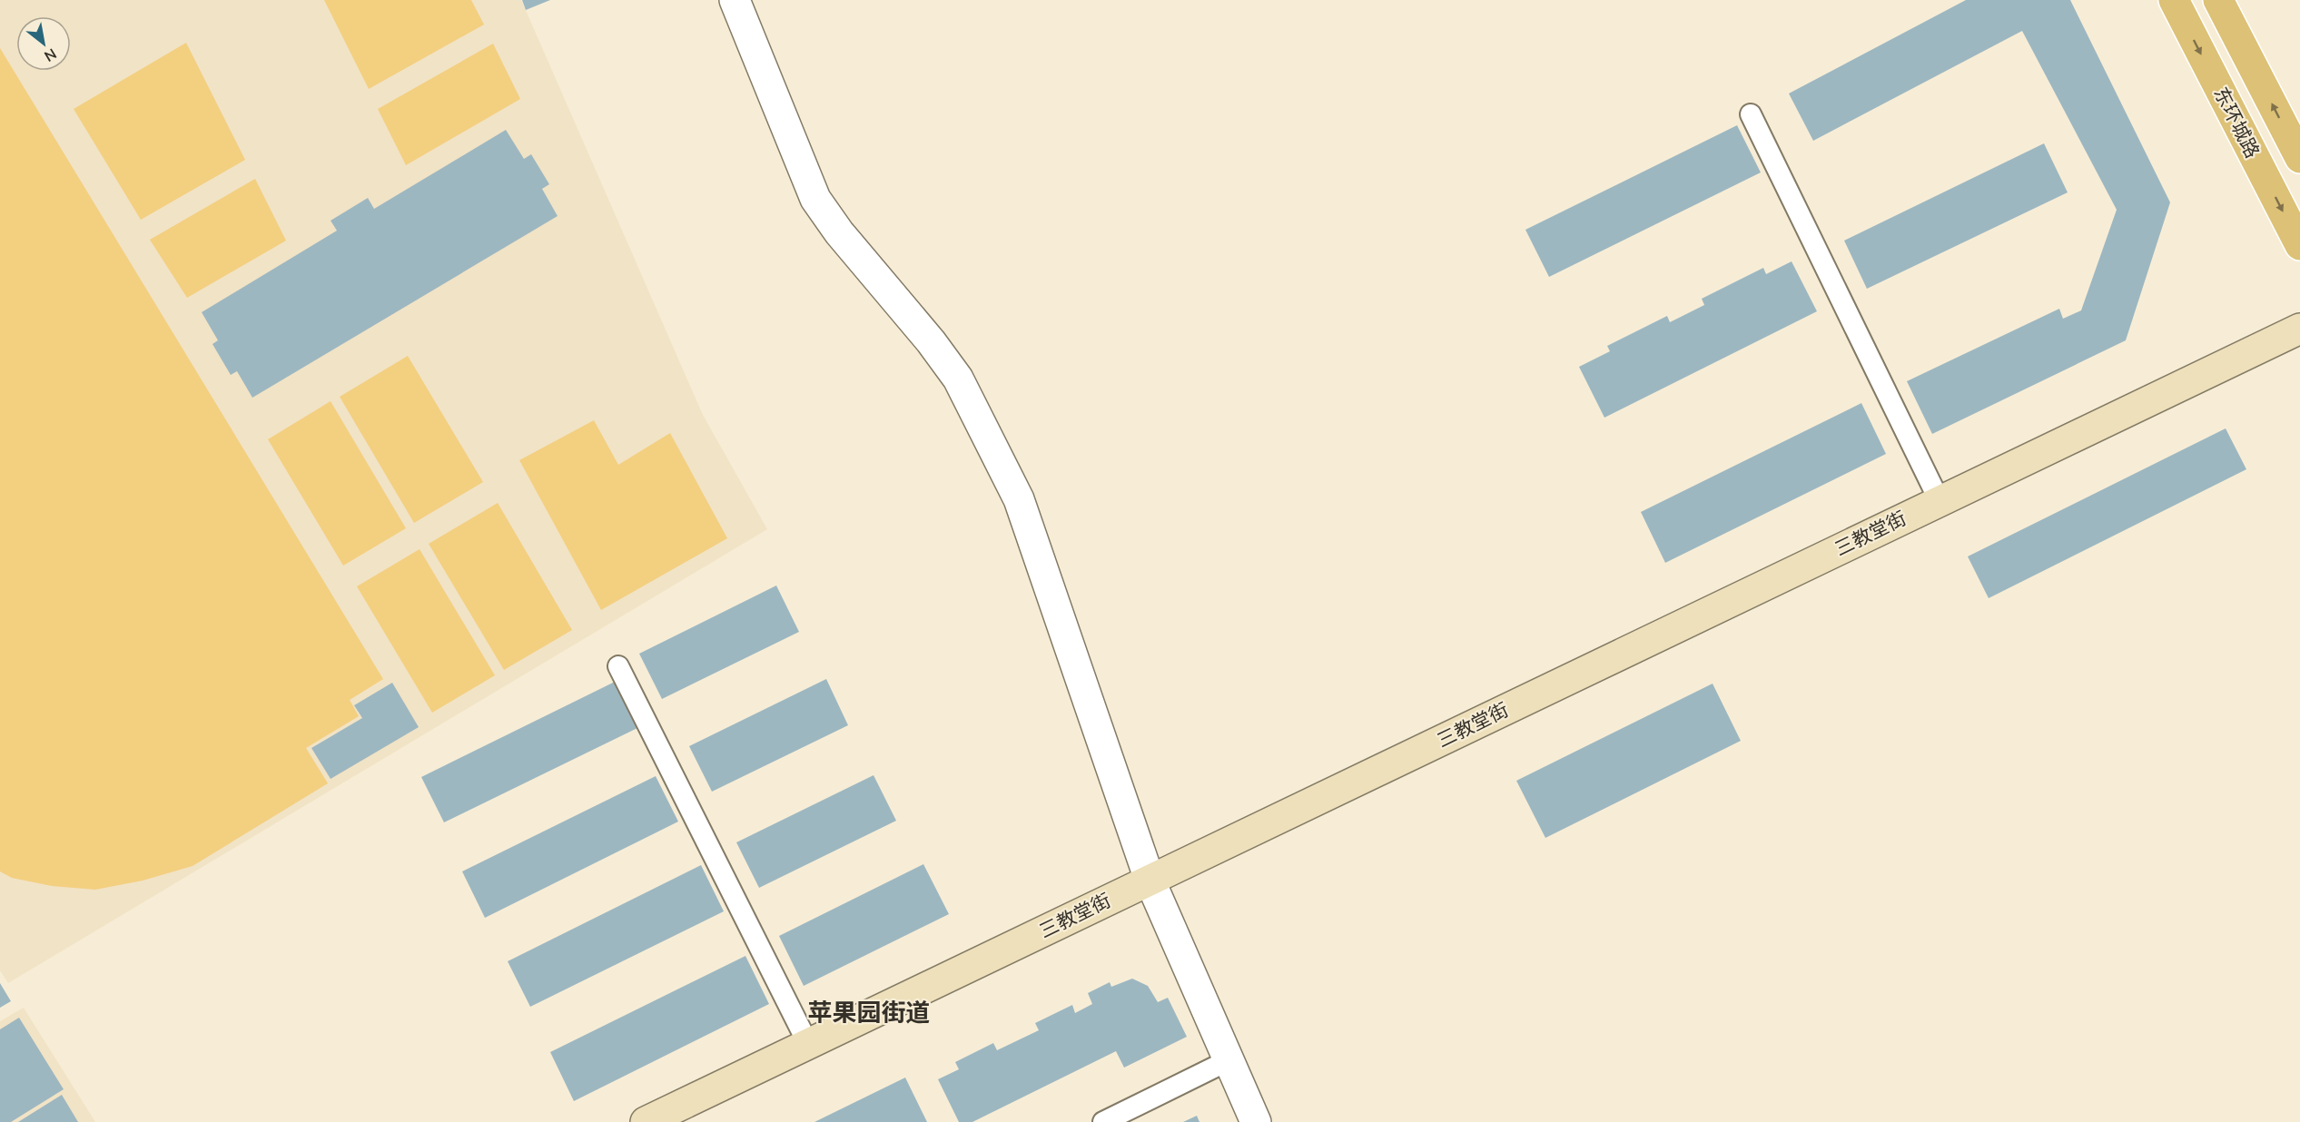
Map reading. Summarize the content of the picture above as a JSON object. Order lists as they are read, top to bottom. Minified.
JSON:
{"streets":{"main road":["东环城路"],"street":["三教堂街"]},"districts":["苹果园街道"],"north":"bottom right"}
